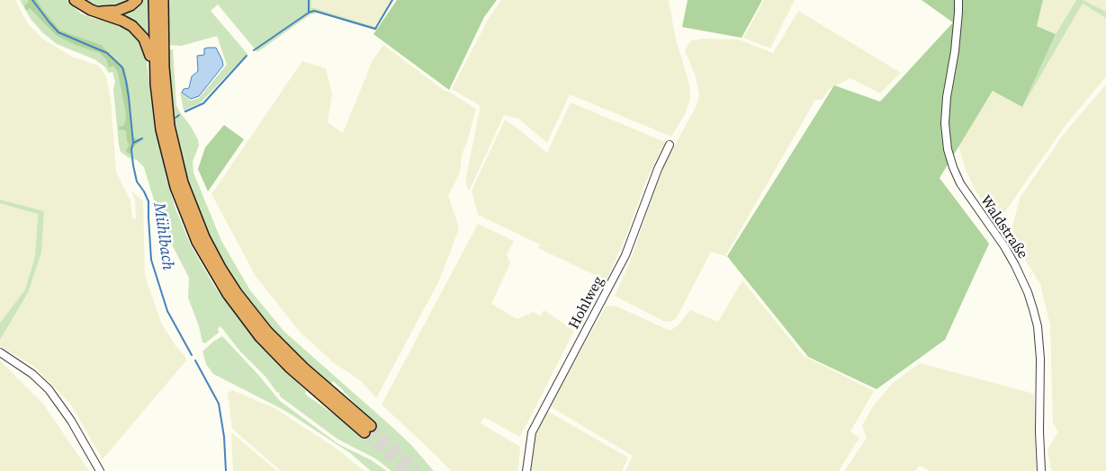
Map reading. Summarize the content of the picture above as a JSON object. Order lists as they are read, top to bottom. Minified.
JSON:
{"streets":{"street":["Waldstraße","Hohlweg"]},"water":["Mühlbach"]}
